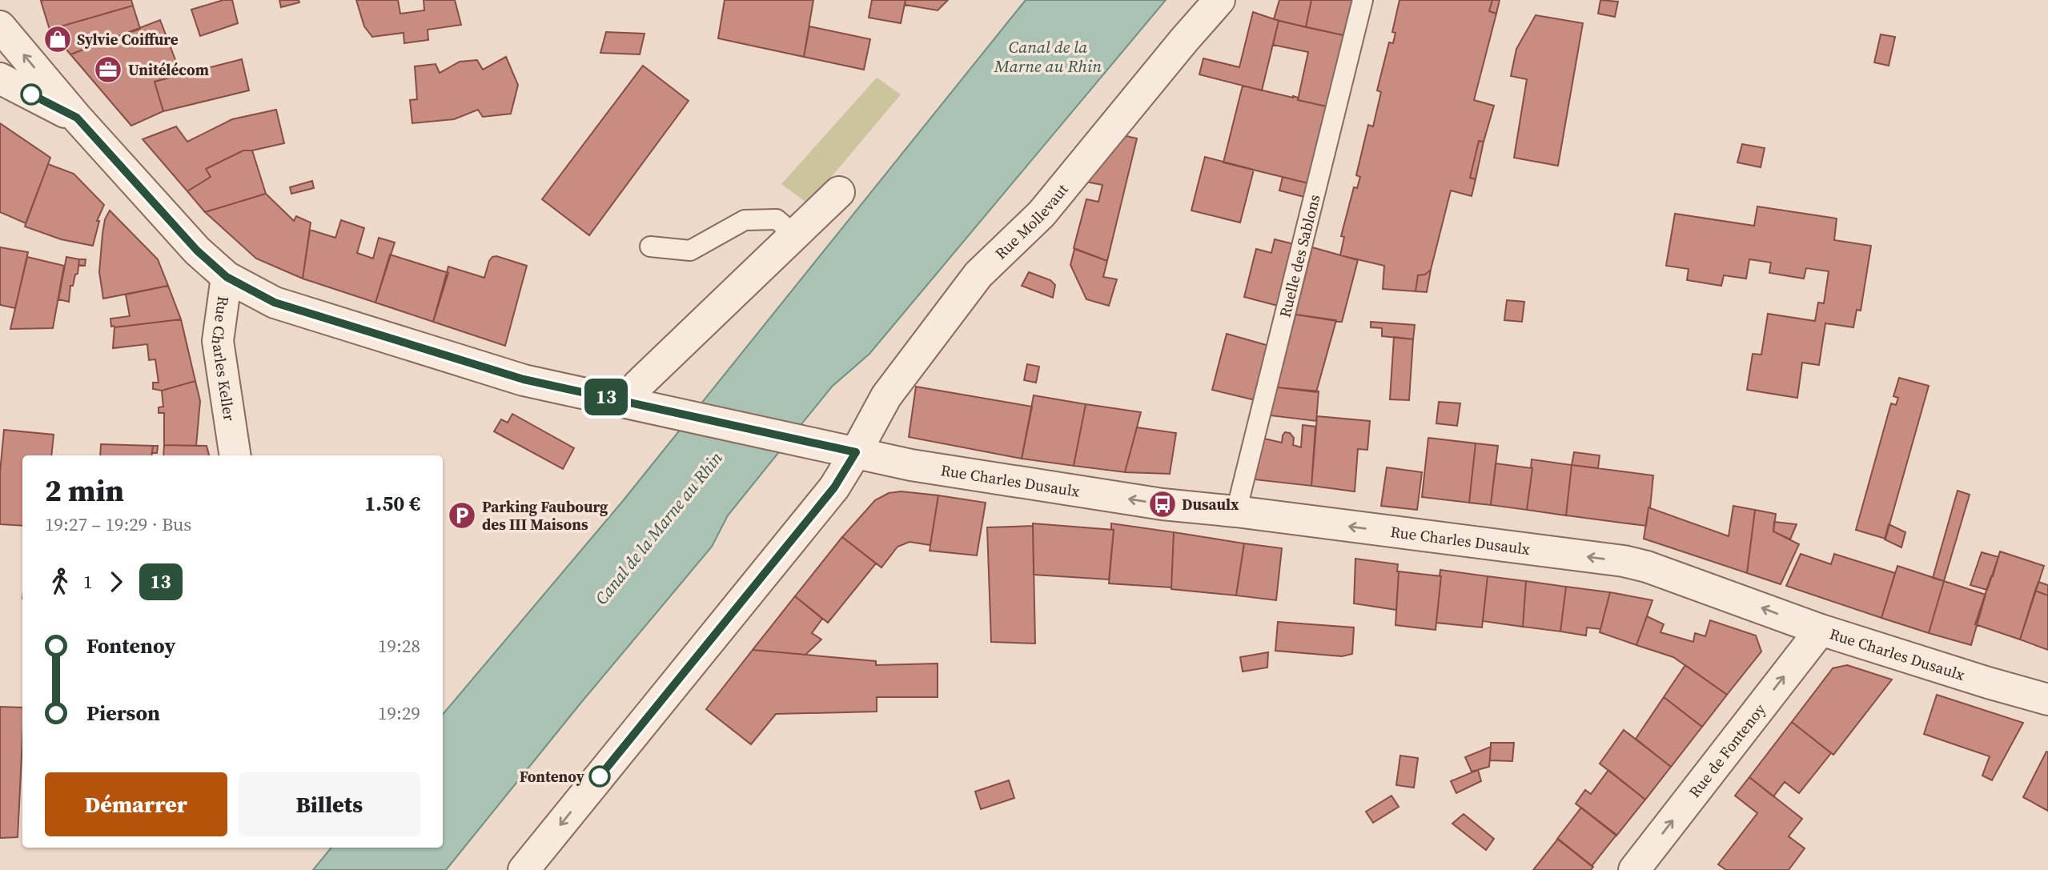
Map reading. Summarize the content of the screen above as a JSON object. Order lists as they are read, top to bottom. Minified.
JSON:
{"streets":{"street":["Rue Mollevaut","Rue Charles Keller","Rue Charles Dusaulx","Rue de Fontenoy"],"lane":["Ruelle des Sablons"]},"crossings":[["Rue Mollevaut","Rue Charles Dusaulx"],["Ruelle des Sablons","Rue Charles Dusaulx"],["Rue Charles Dusaulx","Rue de Fontenoy"]],"one_way":["Rue Mollevaut","Rue Charles Dusaulx","Rue de Fontenoy"],"water":["Canal de la Marne au Rhin"],"places":{"shop":["Sylvie Coiffure"],"office":["Unitélécom"],"bus stop":["Dusaulx"],"parking":["Parking Faubourg des III Maisons"],"other":["Fontenoy"]},"lines":["bus line 13"],"page":{"on_map":"13","heading":["2 min","19:27 – 19:29 · Bus","1.50 €"],"legs":["1","13"],"list":[{"name":"Fontenoy","value":"19:28"},{"name":"Pierson","value":"19:29"}],"buttons":["Démarrer","Billets"]}}
